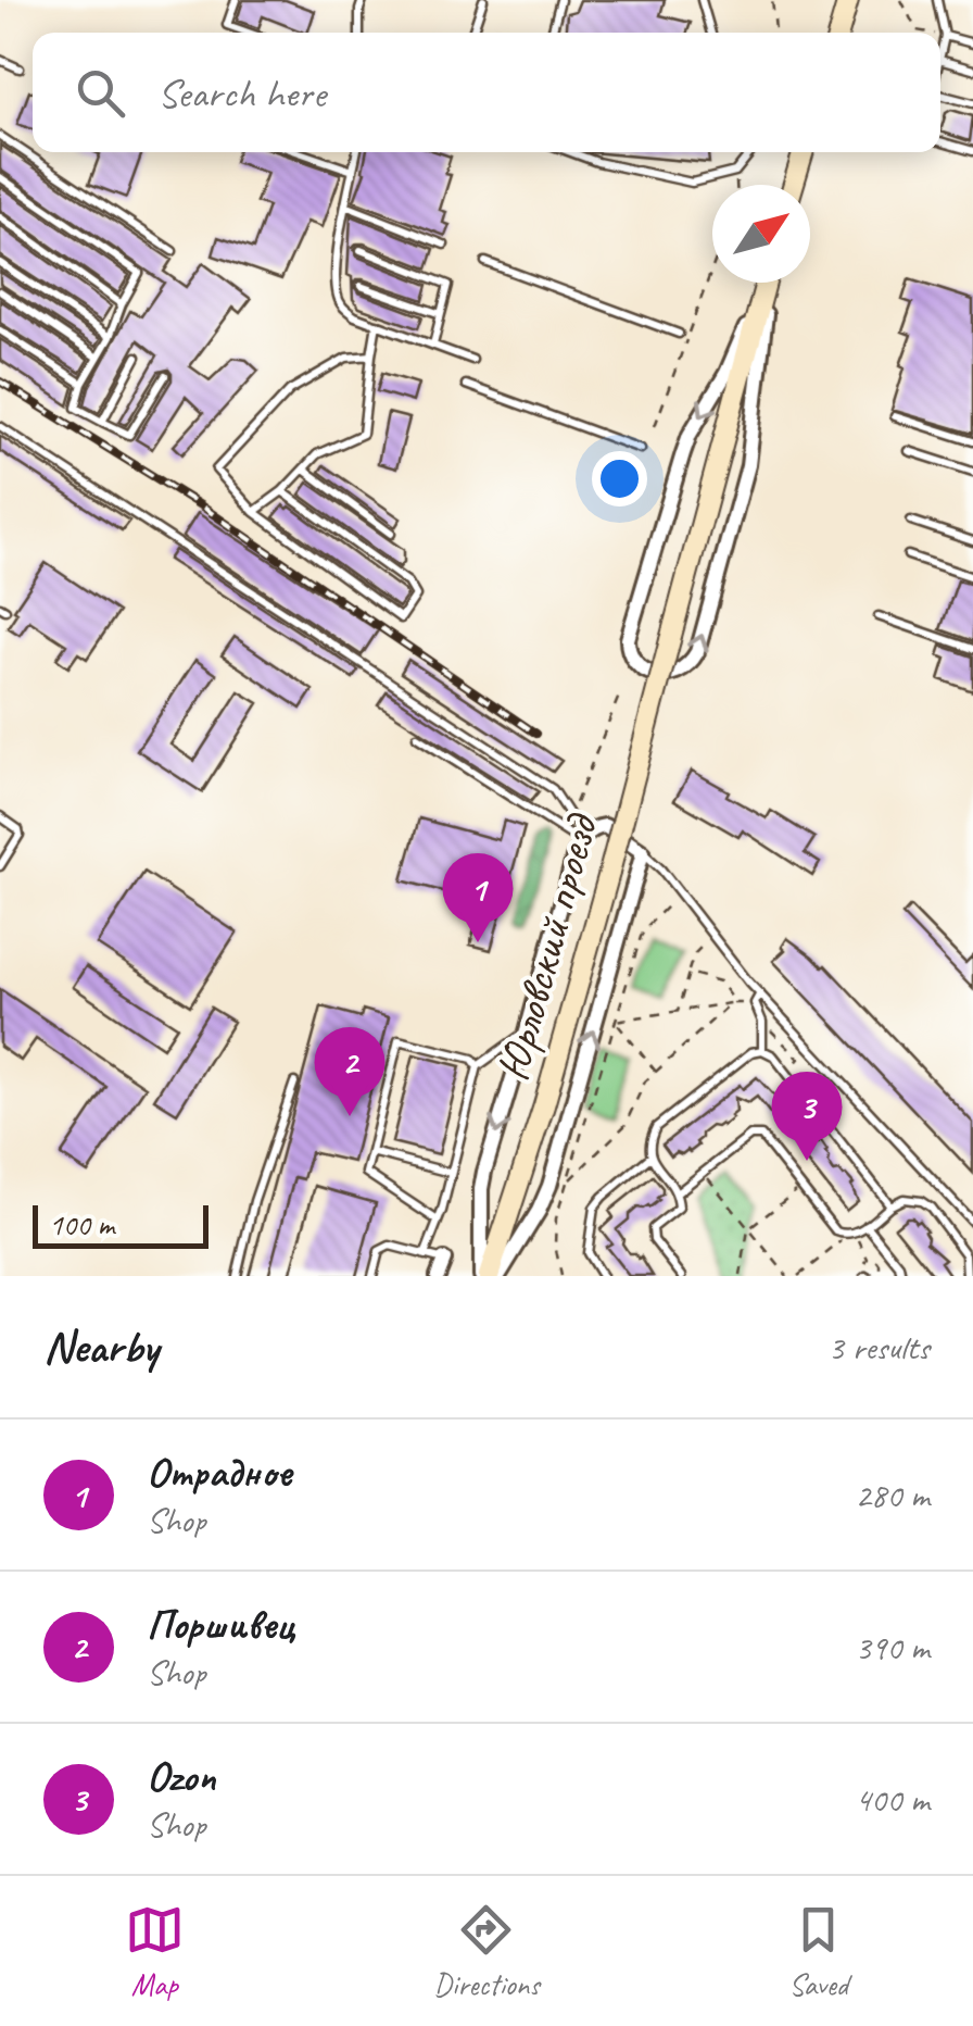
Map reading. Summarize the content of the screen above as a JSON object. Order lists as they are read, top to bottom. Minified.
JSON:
{"streets":{"main road":["Юрловский проезд"]},"scale_bar":"100 m","north":"top right","page":{"search":"Search here","pins":["1","2","3"],"scale":"100 m","heading":["Nearby","3 results"],"list":[{"mark":"1","name":"Отрадное","note":"Shop","value":"280 m"},{"mark":"2","name":"Поршивец","note":"Shop","value":"390 m"},{"mark":"3","name":"Ozon","note":"Shop","value":"400 m"}],"nav":["Map","Directions","Saved"]}}
